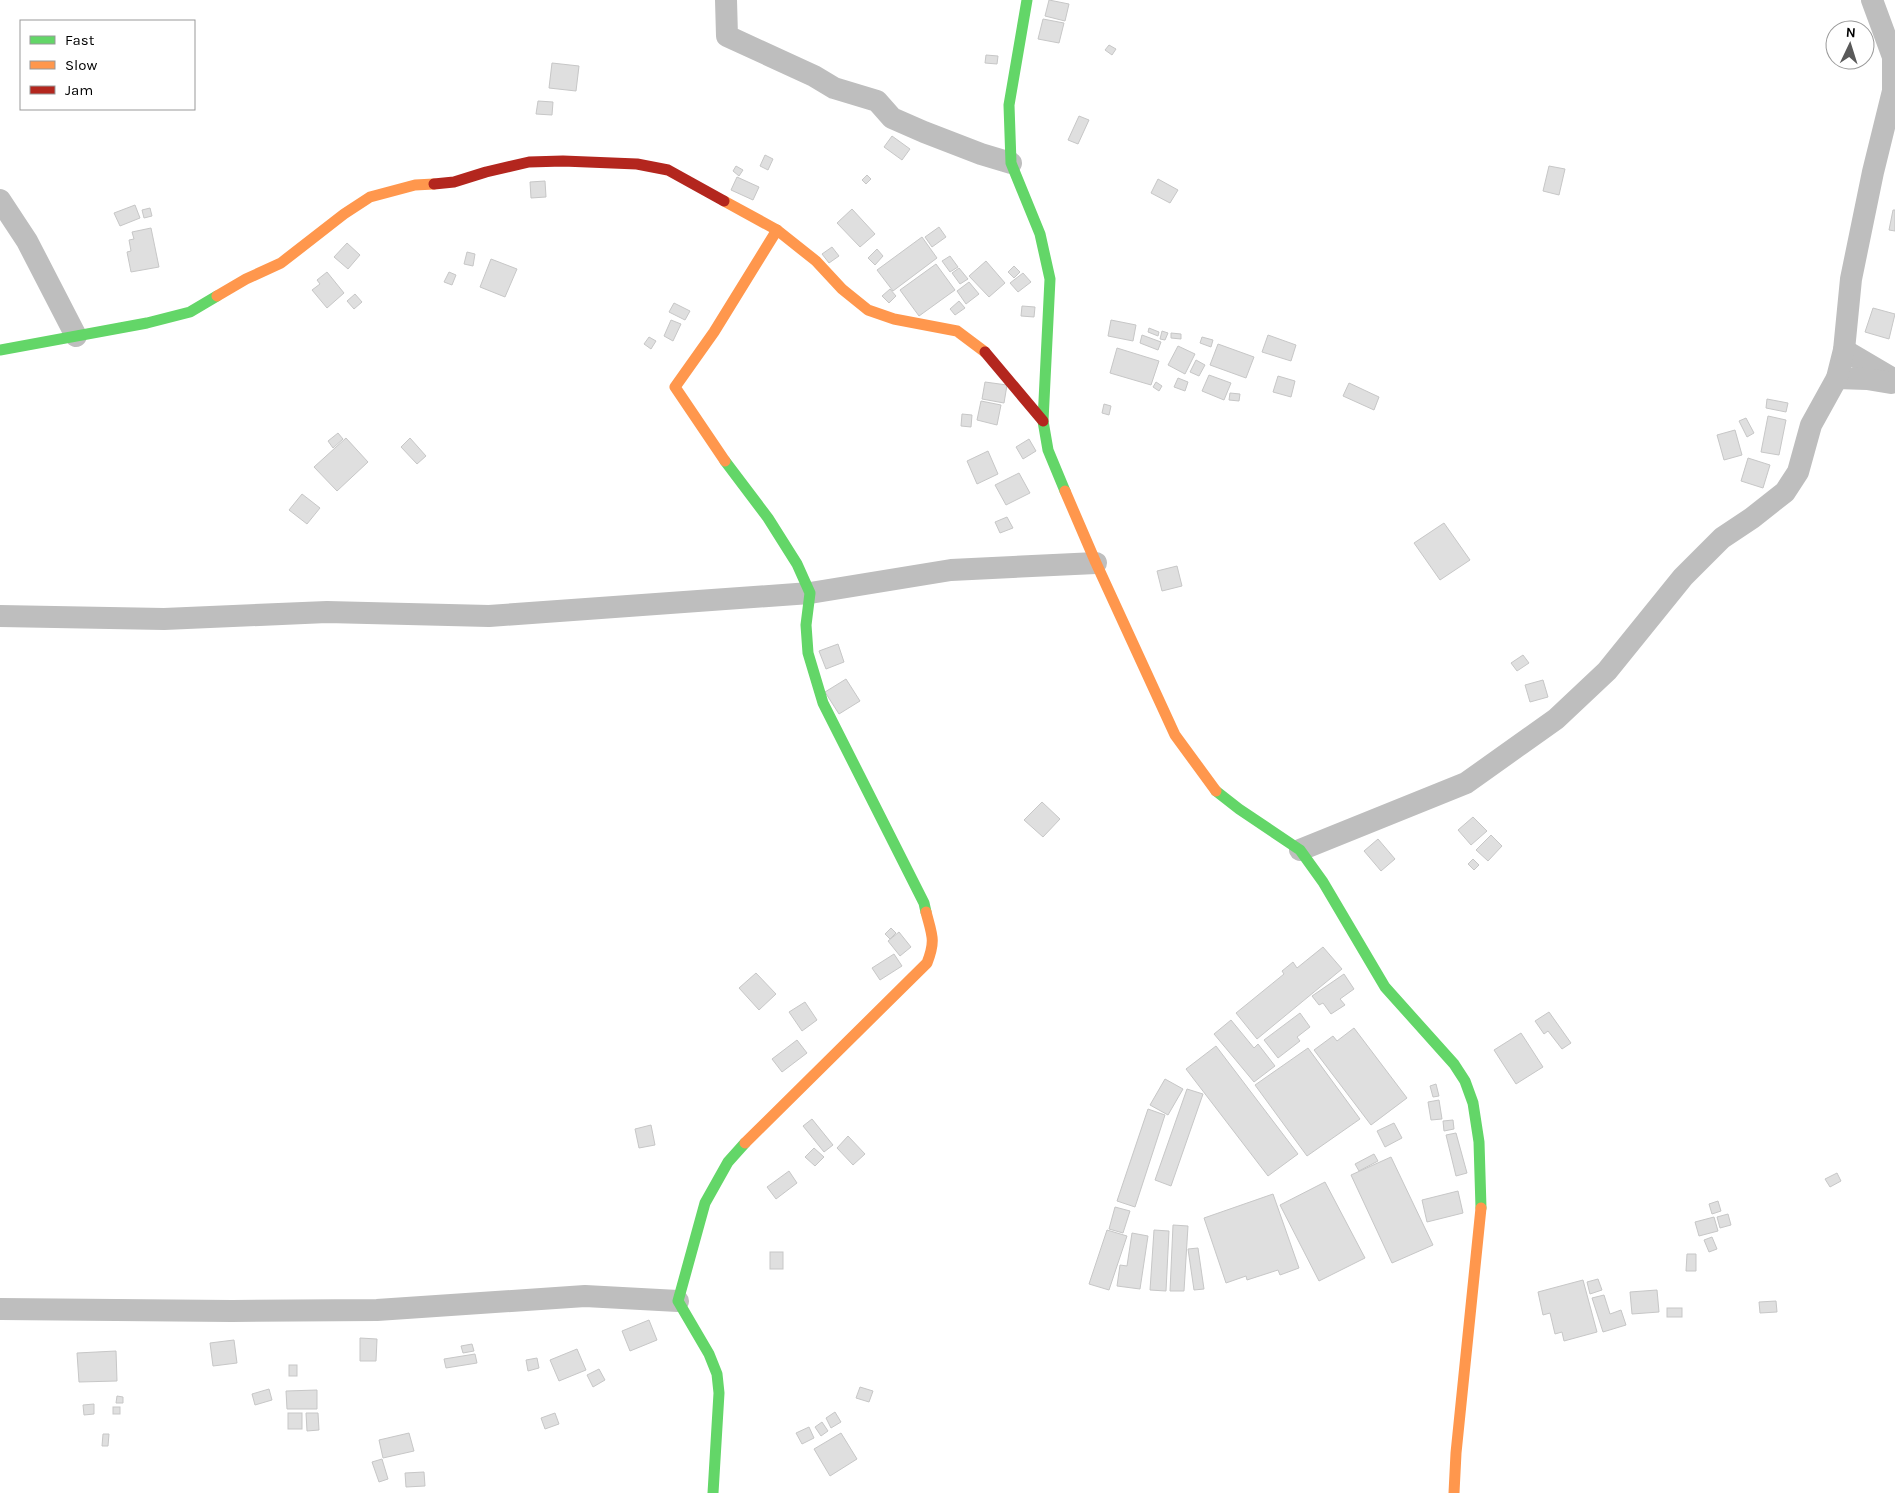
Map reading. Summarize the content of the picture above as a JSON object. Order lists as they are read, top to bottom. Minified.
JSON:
{"legend":["Fast","Slow","Jam"],"north":"top"}
